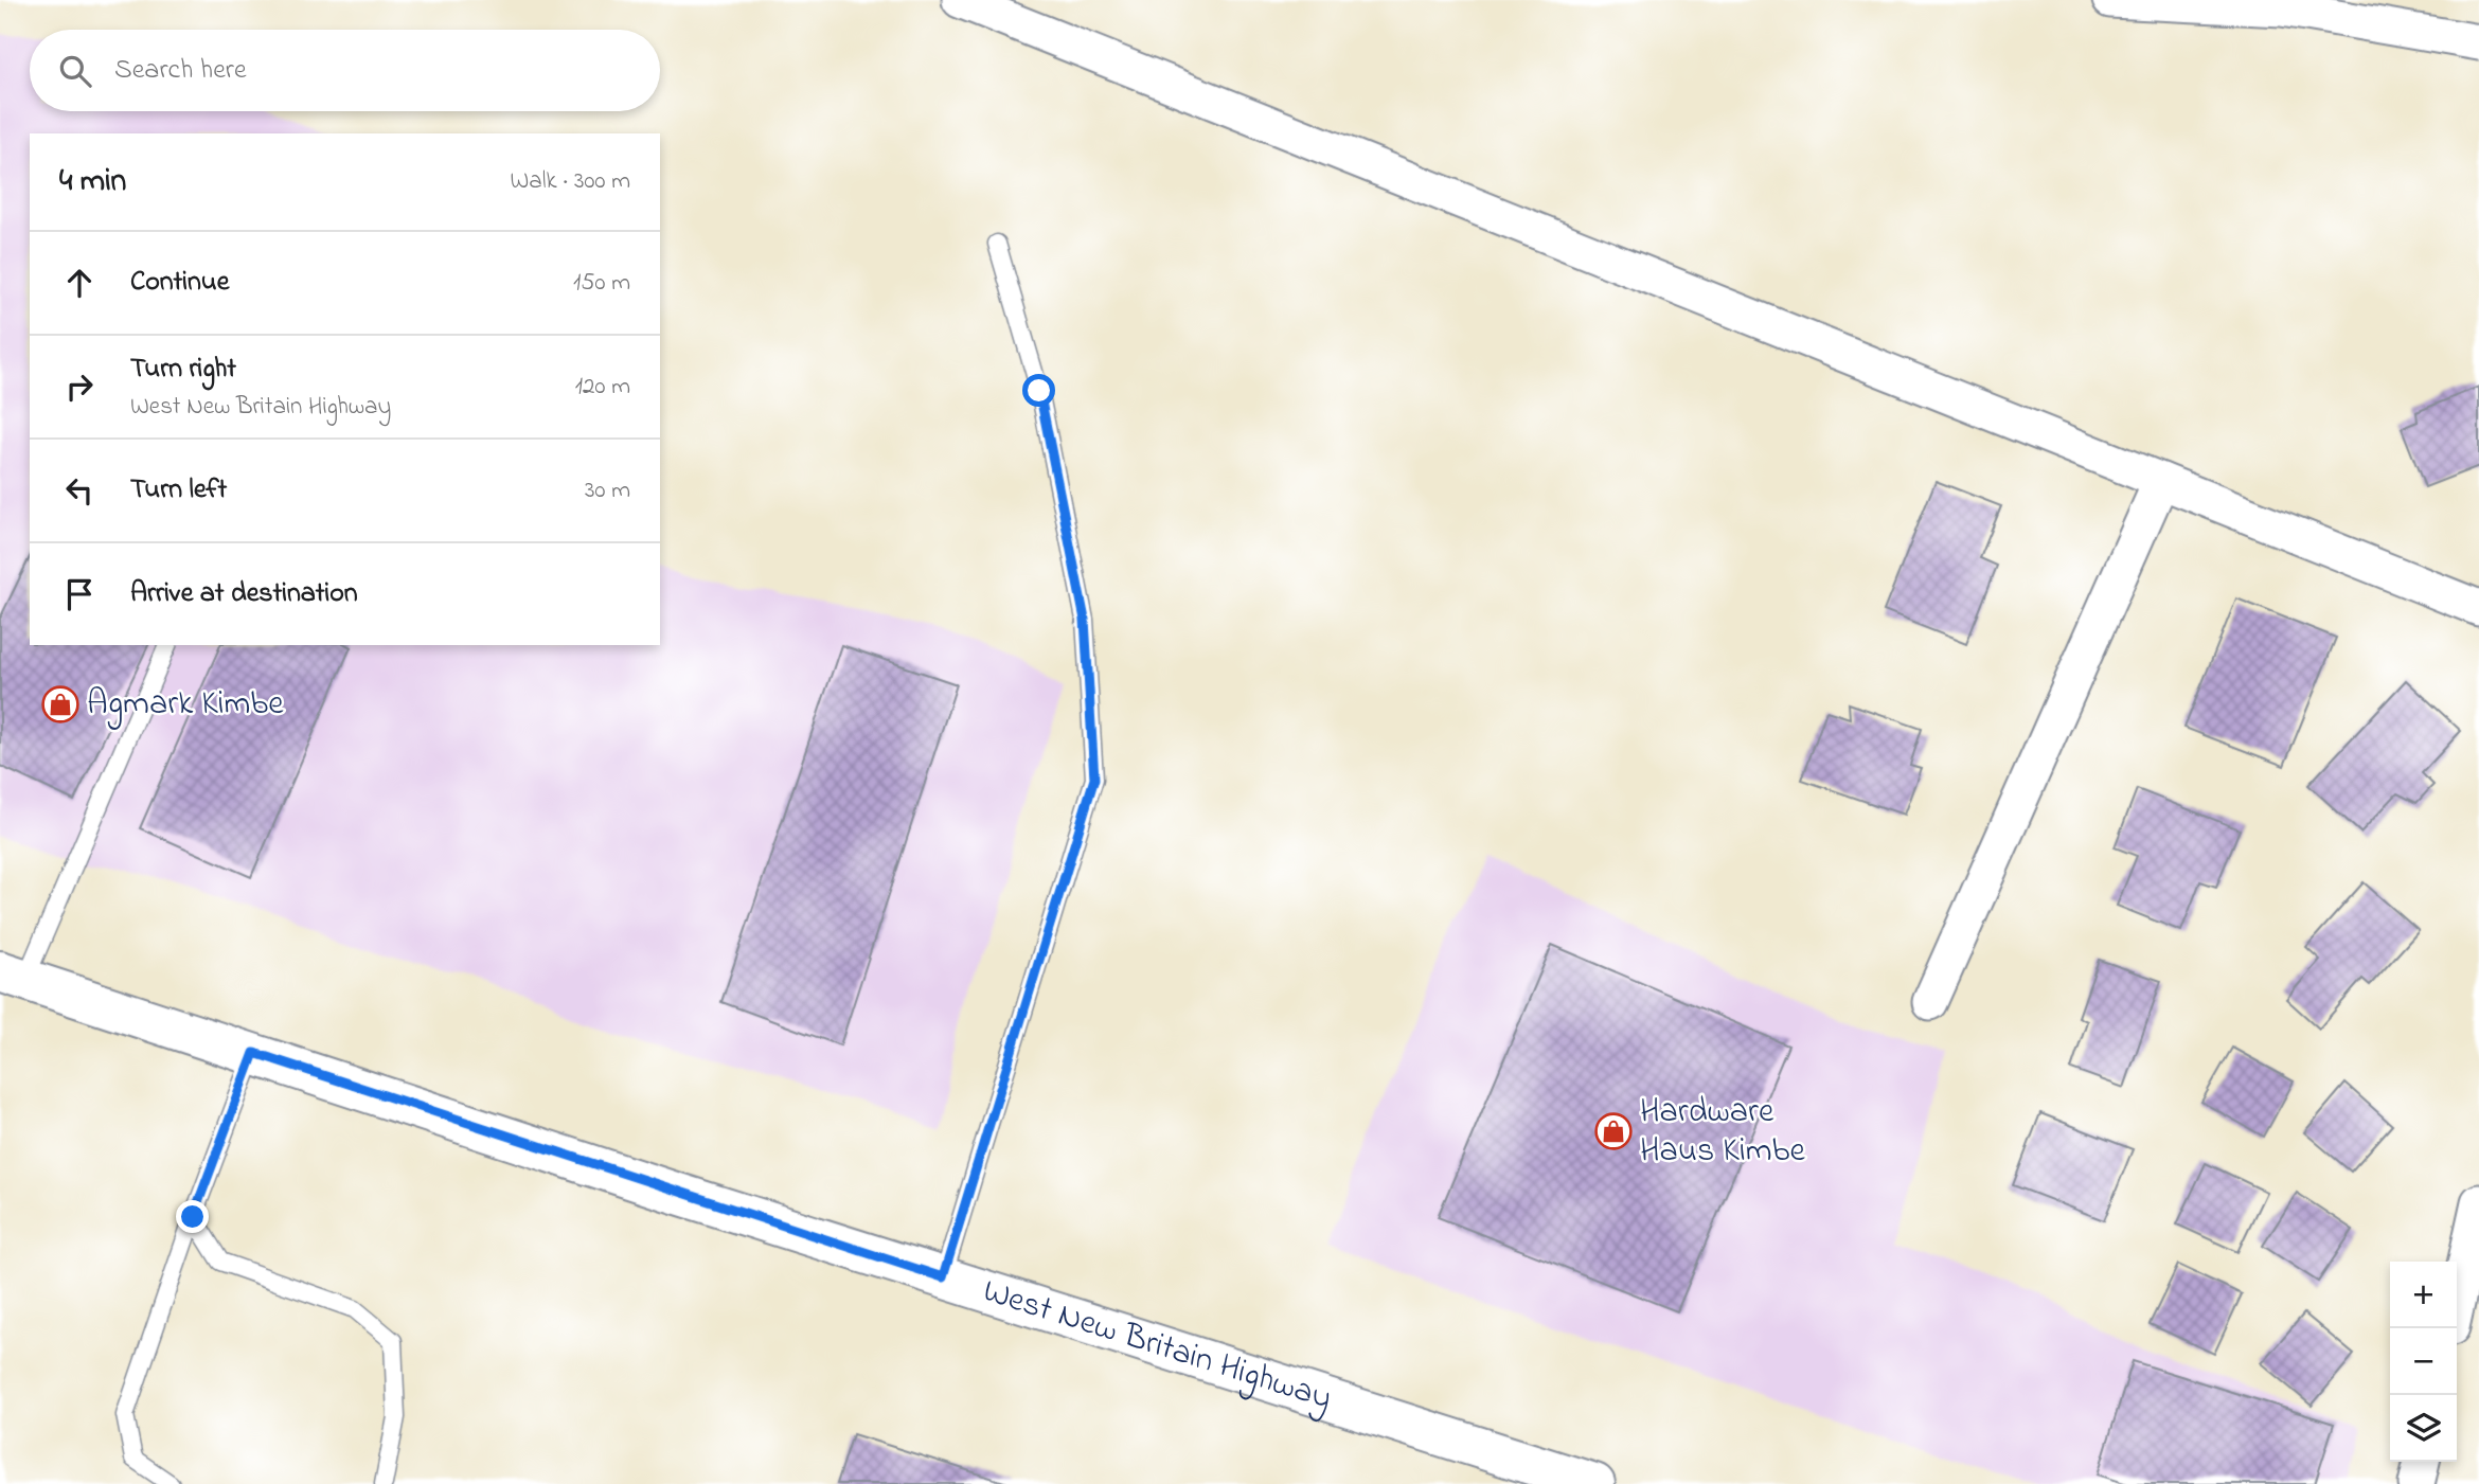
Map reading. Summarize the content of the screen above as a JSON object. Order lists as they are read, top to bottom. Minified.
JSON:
{"streets":{"main road":["West New Britain Highway"]},"places":{"shop":["Agmark Kimbe","Hardware Haus Kimbe"]},"page":{"search":"Search here","heading":["4 min","Walk · 300 m"],"list":[["Continue","150 m"],["Turn right","West New Britain Highway","120 m"],["Turn left","30 m"],"Arrive at destination"],"map_buttons":["+","−"]}}
